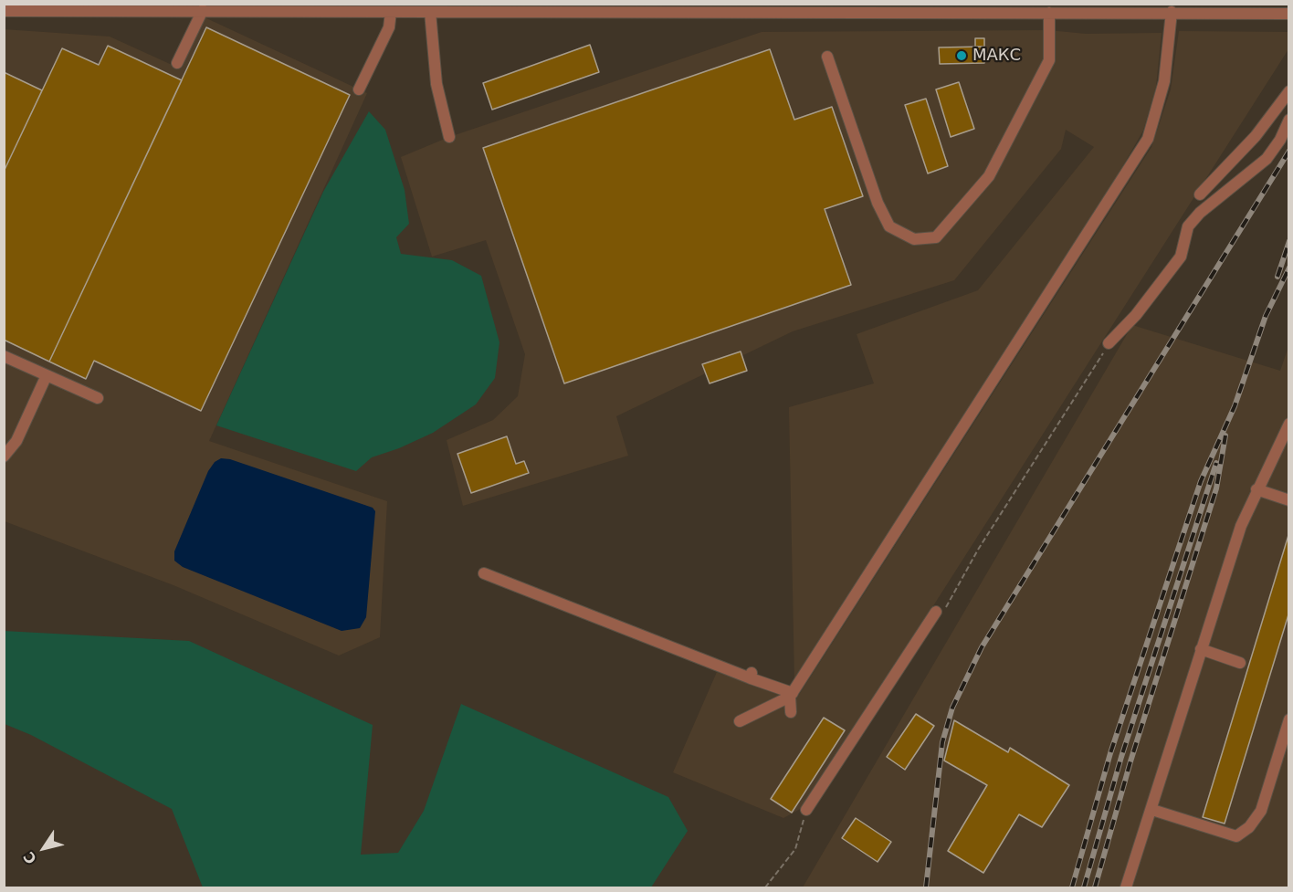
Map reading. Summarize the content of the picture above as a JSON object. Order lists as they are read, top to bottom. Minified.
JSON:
{"places":["МАКС"],"north":"bottom left"}
